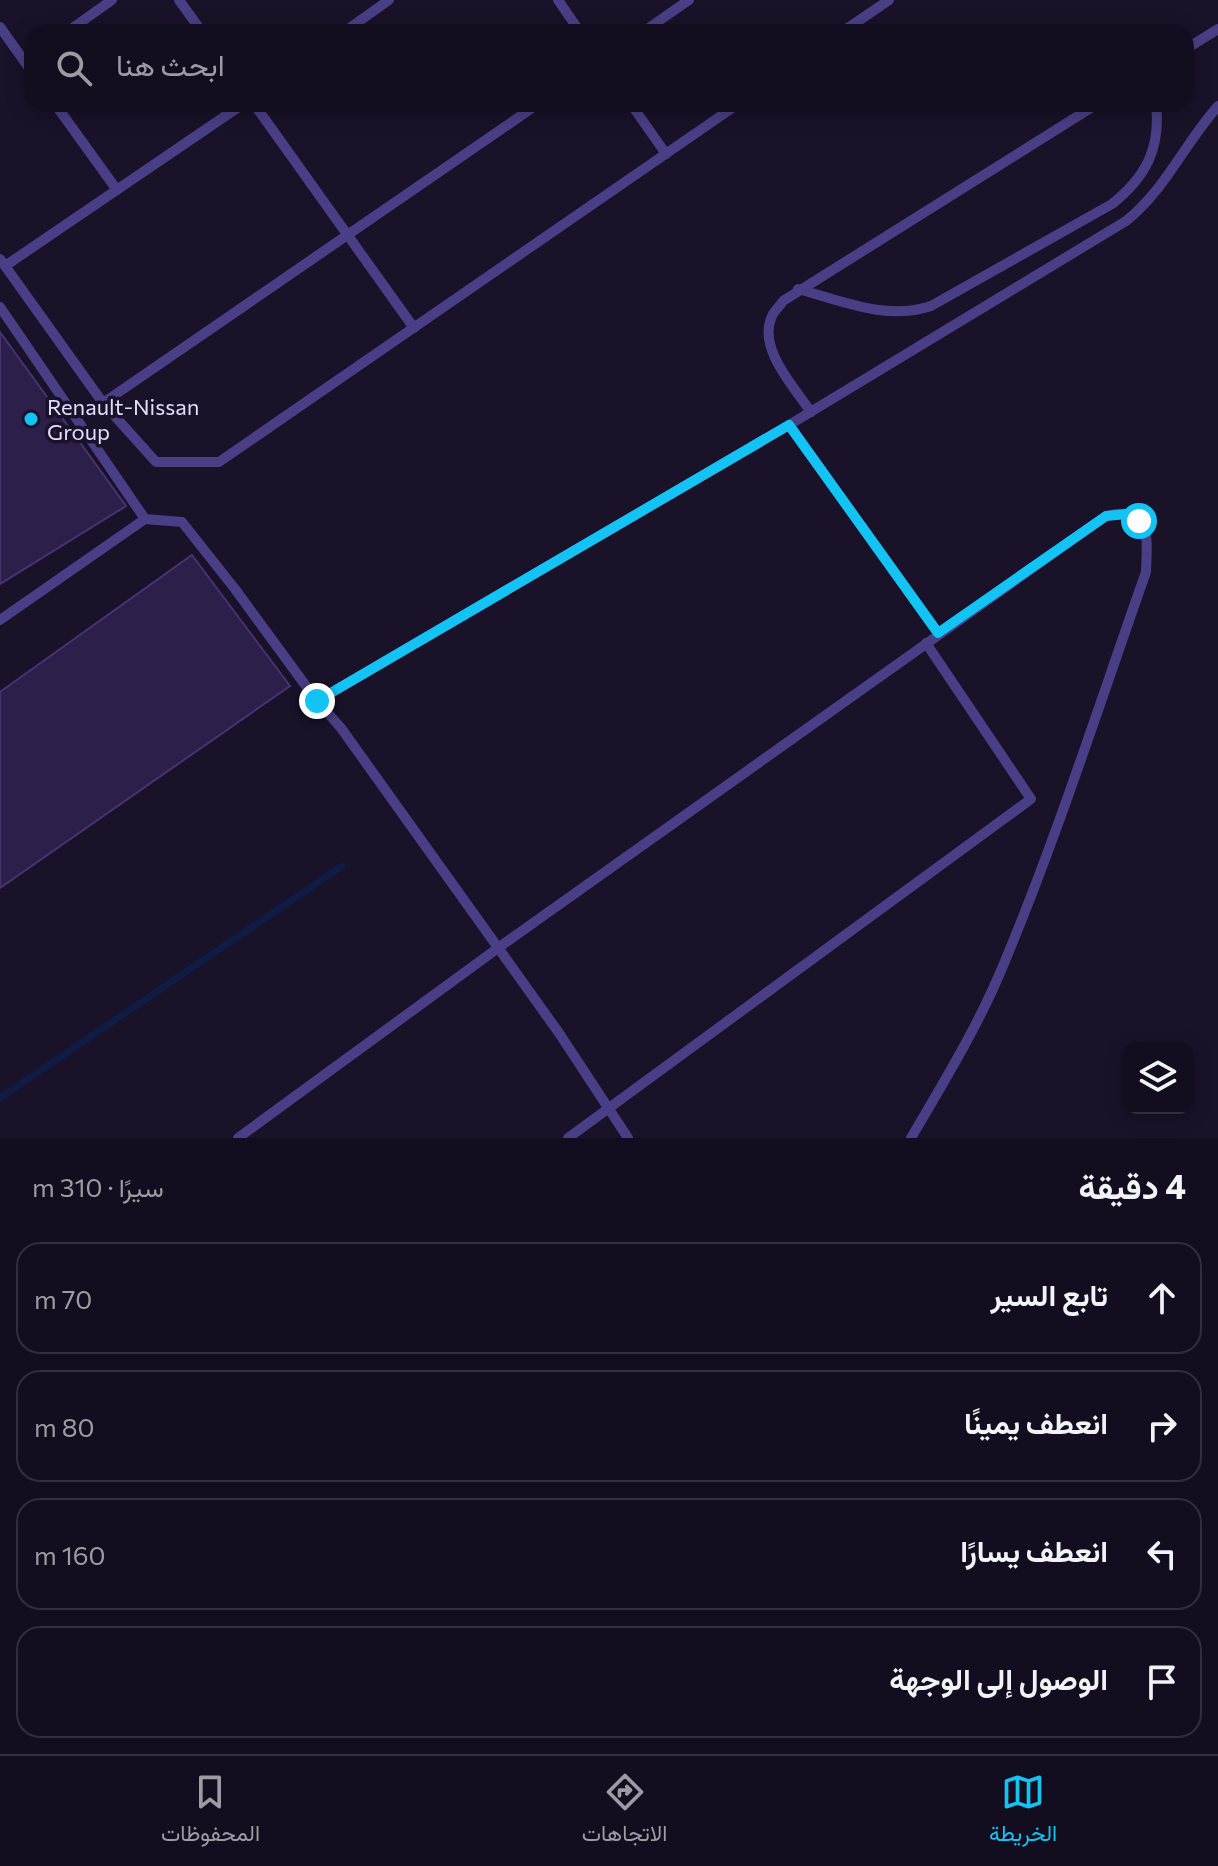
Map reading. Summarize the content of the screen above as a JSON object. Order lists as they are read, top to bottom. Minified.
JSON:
{"places":["Renault-Nissan Group"],"page":{"search":"ابحث هنا","heading":["4 دقيقة","سيرًا · 310 m"],"list":[["تابع السير","70 m"],["انعطف يمينًا","80 m"],["انعطف يسارًا","160 m"],"الوصول إلى الوجهة"],"nav":["الخريطة","الاتجاهات","المحفوظات"]}}
